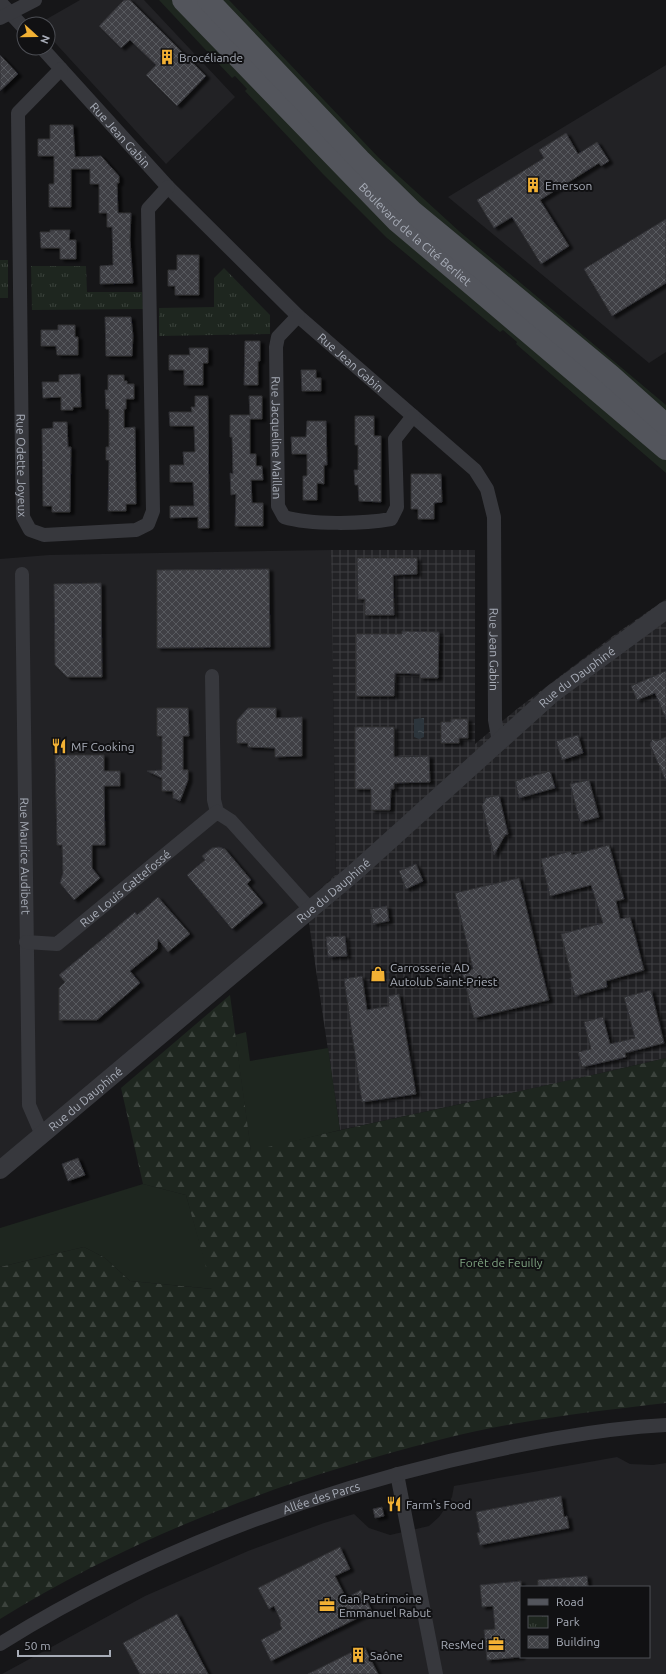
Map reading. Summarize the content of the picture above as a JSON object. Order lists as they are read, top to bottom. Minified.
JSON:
{"streets":{"main road":["Boulevard de la Cité Berliet"],"street":["Rue Jean Gabin","Rue Jacqueline Maillan","Rue Odette Joyeux","Rue du Dauphiné","Rue Maurice Audibert","Rue Louis Gattefossé","Allée des Parcs"]},"crossings":[["Rue Jean Gabin","Rue Jacqueline Maillan"],["Rue Jean Gabin","Rue Odette Joyeux"],["Rue Jean Gabin","Rue du Dauphiné"],["Rue du Dauphiné","Rue Maurice Audibert"],["Rue Maurice Audibert","Rue Louis Gattefossé"]],"parks":["Forêt de Feuilly"],"places":{"building":["Brocéliande","Emerson","Saône"],"restaurant":["MF Cooking","Farm's Food"],"shop":["Carrosserie AD Autolub Saint-Priest"],"office":["Gan Patrimoine Emmanuel Rabut","ResMed"]},"legend":["Road","Park","Building"],"scale_bar":"50 m","north":"right"}
